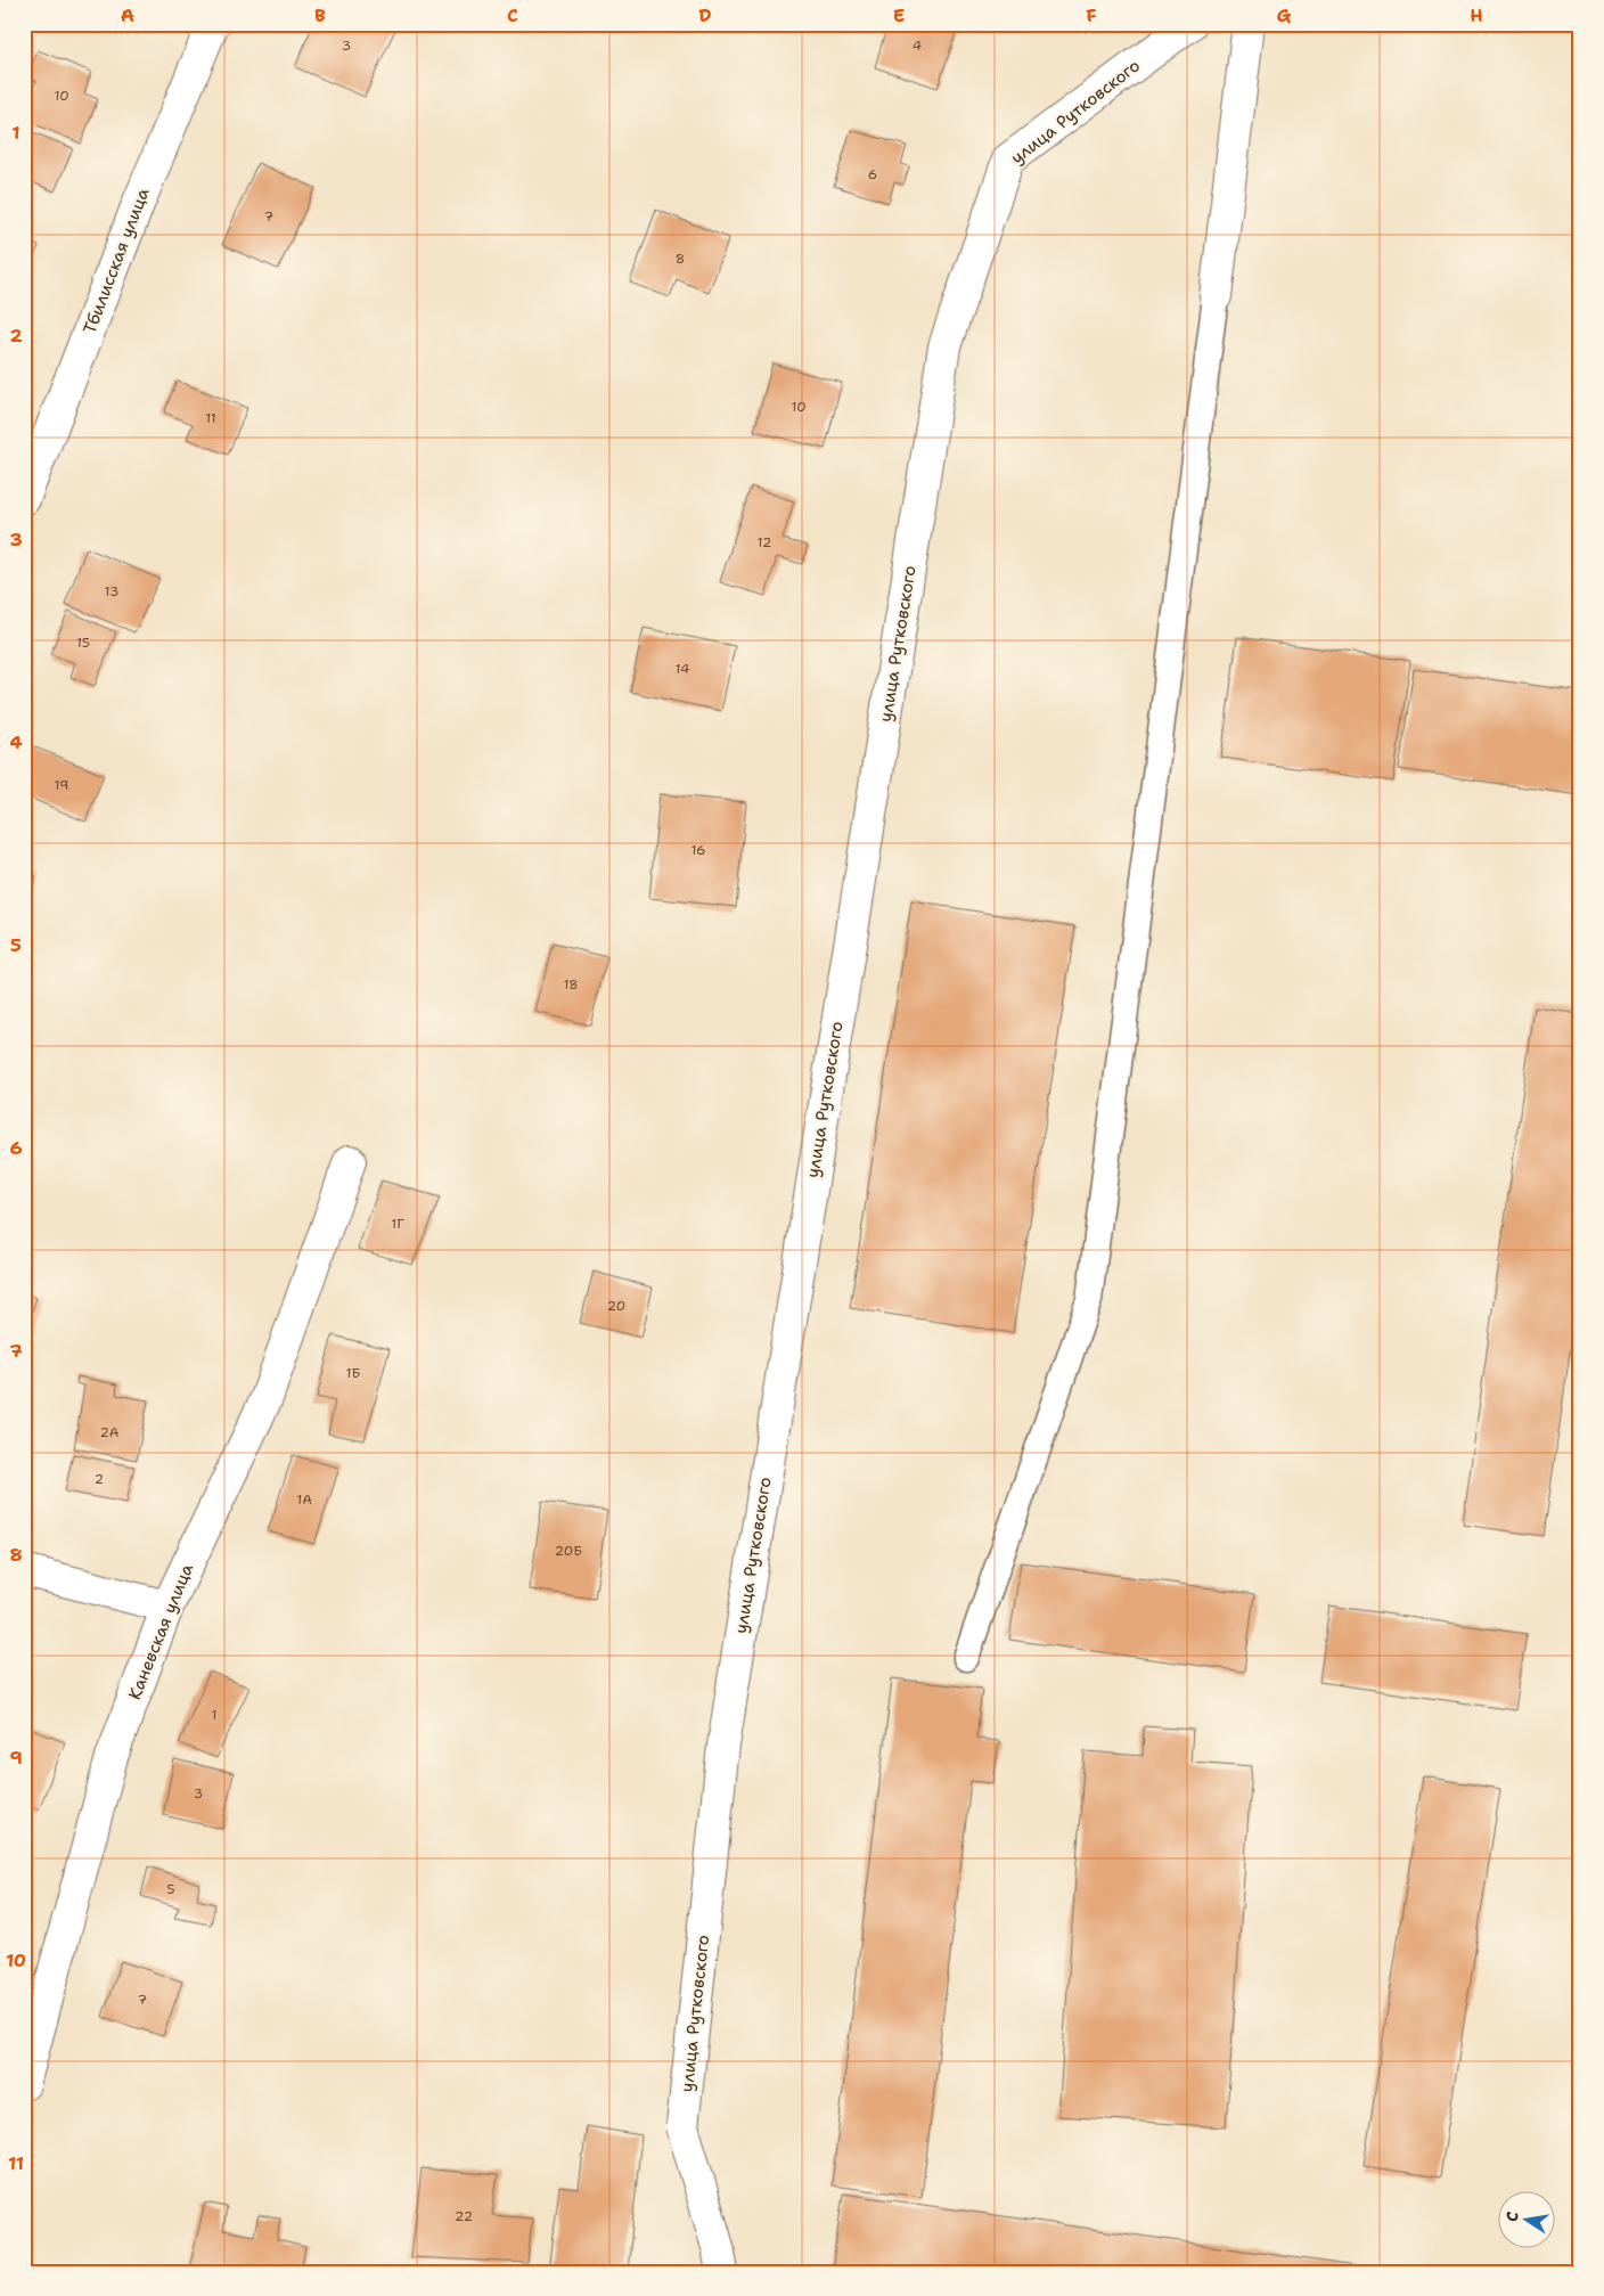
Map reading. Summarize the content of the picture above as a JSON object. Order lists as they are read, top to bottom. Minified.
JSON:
{"streets":{"street":["улица Рутковского","Тбилисская улица","Каневская улица"]},"house_numbers":["3","4","10","6","7","8","10","11","12","13","15","14","19","16","18","1Г","20","1Б","2А","2","1А","20Б","1","3","5","7","22"],"north":"left","grid":{"columns":["A","B","C","D","E","F","G","H"],"rows":["1","2","3","4","5","6","7","8","9","10","11"]}}
